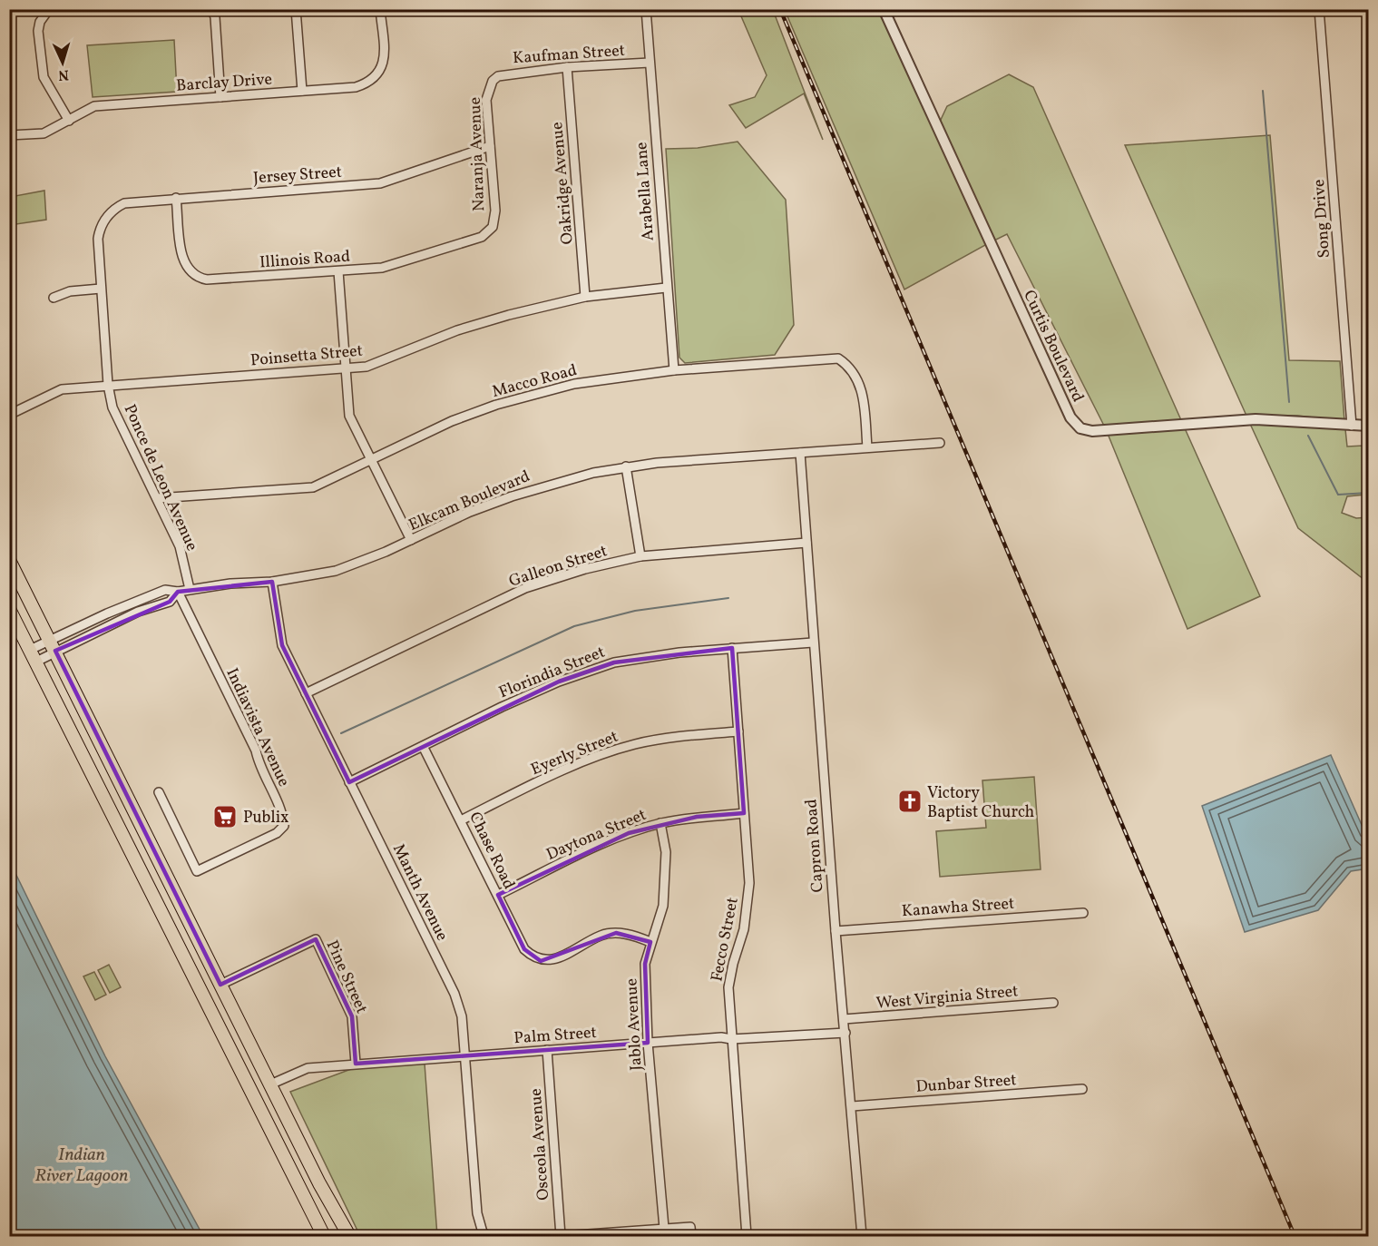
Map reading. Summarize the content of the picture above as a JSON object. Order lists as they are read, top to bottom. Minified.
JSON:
{"streets":{"street":["Kaufman Street","Barclay Drive","Naranja Avenue","Jersey Street","Oakridge Avenue","Arabella Lane","Song Drive","Illinois Road","Curtis Boulevard","Poinsetta Street","Macco Road","Ponce de Leon Avenue","Elkcam Boulevard","Galleon Street","Florindia Street","Indiavista Avenue","Eyerly Street","Daytona Street","Capron Road","Chase Road","Manth Avenue","Kanawha Street","Fecco Street","Pine Street","West Virginia Street","Jablo Avenue","Palm Street","Dunbar Street","Osceola Avenue"]},"crossings":[["Kaufman Street","Naranja Avenue"],["Kaufman Street","Oakridge Avenue"],["Kaufman Street","Arabella Lane"],["Naranja Avenue","Jersey Street"],["Naranja Avenue","Illinois Road"],["Jersey Street","Illinois Road"],["Jersey Street","Ponce de Leon Avenue"],["Oakridge Avenue","Poinsetta Street"],["Arabella Lane","Poinsetta Street"],["Arabella Lane","Macco Road"],["Song Drive","Curtis Boulevard"],["Poinsetta Street","Ponce de Leon Avenue"],["Macco Road","Ponce de Leon Avenue"],["Macco Road","Elkcam Boulevard"],["Ponce de Leon Avenue","Elkcam Boulevard"],["Elkcam Boulevard","Indiavista Avenue"],["Elkcam Boulevard","Capron Road"],["Elkcam Boulevard","Manth Avenue"],["Galleon Street","Capron Road"],["Galleon Street","Manth Avenue"],["Florindia Street","Capron Road"],["Florindia Street","Chase Road"],["Florindia Street","Manth Avenue"],["Florindia Street","Fecco Street"],["Eyerly Street","Chase Road"],["Eyerly Street","Fecco Street"],["Daytona Street","Chase Road"],["Daytona Street","Fecco Street"],["Daytona Street","Jablo Avenue"],["Capron Road","Kanawha Street"],["Capron Road","West Virginia Street"],["Capron Road","Palm Street"],["Capron Road","Dunbar Street"],["Chase Road","Jablo Avenue"],["Manth Avenue","Palm Street"],["Fecco Street","Palm Street"],["Pine Street","Palm Street"],["Jablo Avenue","Palm Street"],["Palm Street","Osceola Avenue"]],"water":["Indian River Lagoon"],"places":{"church":["Victory Baptist Church"],"supermarket":["Publix"]},"north":"bottom"}
